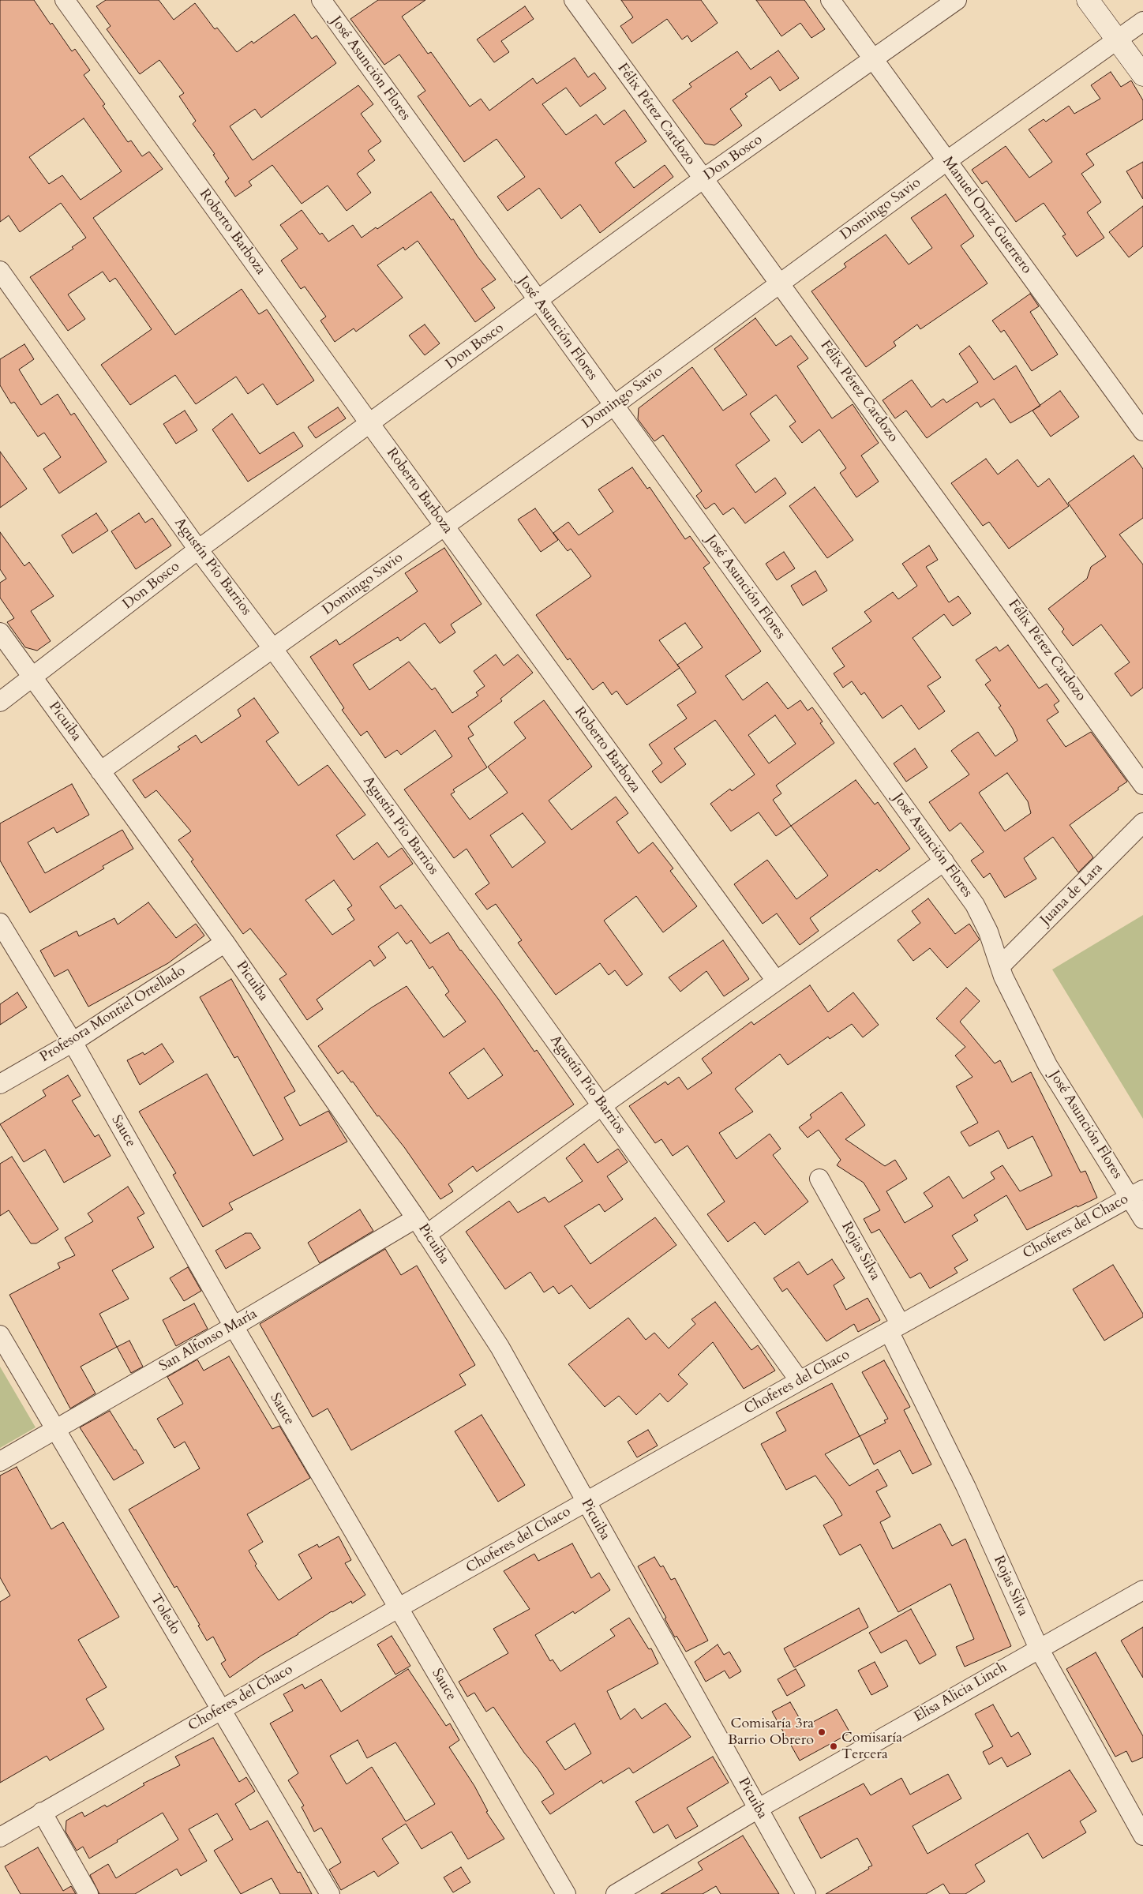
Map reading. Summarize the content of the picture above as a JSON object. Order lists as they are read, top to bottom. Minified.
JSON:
{"streets":{"street":["José Asunción Flores","Félix Pérez Cardozo","Don Bosco","Domingo Savio","Manuel Ortiz Guerrero","Roberto Barboza","Agustín Pío Barrios","Picuiba","Juana de Lara","Profesora Montiel Ortellado","Sauce","Choferes del Chaco","Rojas Silva","San Alfonso María","Toledo","Elisa Alicia Linch"]},"crossings":[["José Asunción Flores","Don Bosco"],["José Asunción Flores","Domingo Savio"],["José Asunción Flores","Juana de Lara"],["José Asunción Flores","Choferes del Chaco"],["Félix Pérez Cardozo","Don Bosco"],["Félix Pérez Cardozo","Domingo Savio"],["Don Bosco","Manuel Ortiz Guerrero"],["Don Bosco","Roberto Barboza"],["Don Bosco","Agustín Pío Barrios"],["Don Bosco","Picuiba"],["Domingo Savio","Manuel Ortiz Guerrero"],["Domingo Savio","Roberto Barboza"],["Domingo Savio","Agustín Pío Barrios"],["Domingo Savio","Picuiba"],["Agustín Pío Barrios","Choferes del Chaco"],["Picuiba","Profesora Montiel Ortellado"],["Picuiba","Choferes del Chaco"],["Picuiba","San Alfonso María"],["Picuiba","Elisa Alicia Linch"],["Profesora Montiel Ortellado","Sauce"],["Sauce","Choferes del Chaco"],["Sauce","San Alfonso María"],["Choferes del Chaco","Rojas Silva"],["Choferes del Chaco","Toledo"],["Rojas Silva","Elisa Alicia Linch"],["San Alfonso María","Toledo"]],"places":["Comisaría 3ra Barrio Obrero","Comisaría Tercera"]}
